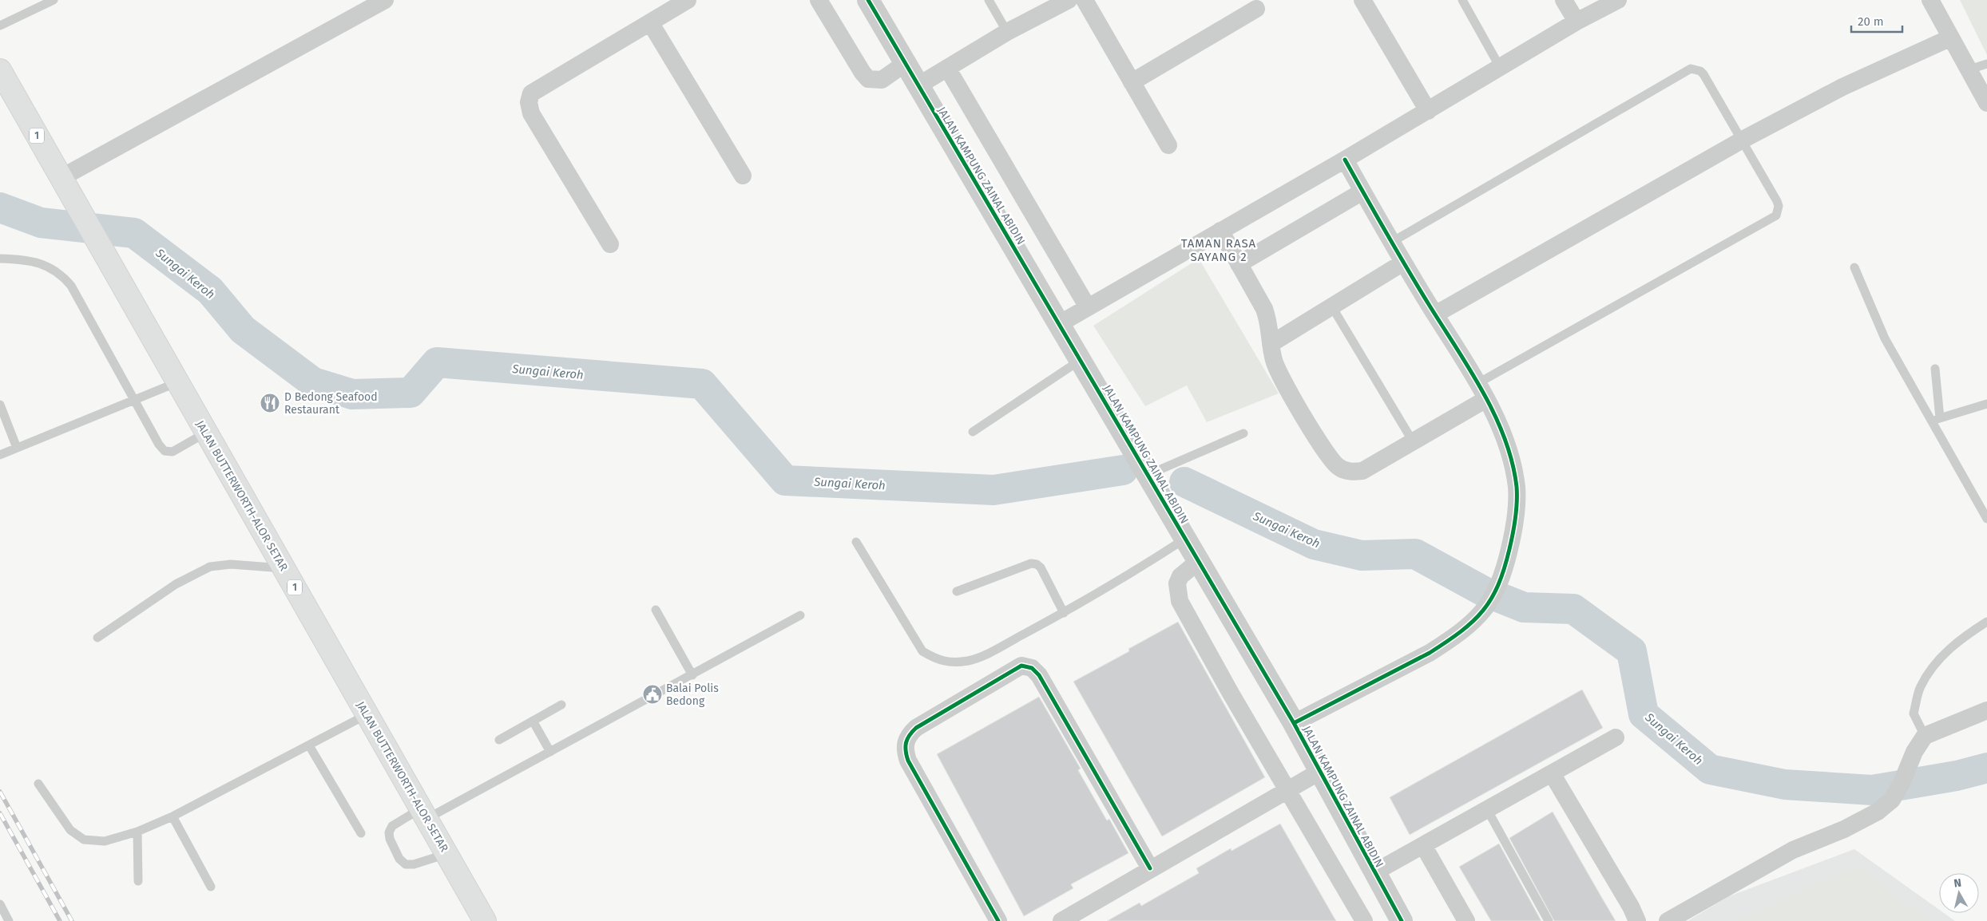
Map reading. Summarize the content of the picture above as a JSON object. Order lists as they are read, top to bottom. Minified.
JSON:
{"streets":{"main road":["1","JALAN BUTTERWORTH-ALOR SETAR"],"street":["JALAN KAMPUNG ZAINAL ABIDIN"]},"districts":["TAMAN RASA SAYANG 2"],"water":["Sungai Keroh"],"places":{"restaurant":["D Bedong Seafood Restaurant"],"public building":["Balai Polis Bedong"]},"scale_bar":"20 m","north":"top"}
